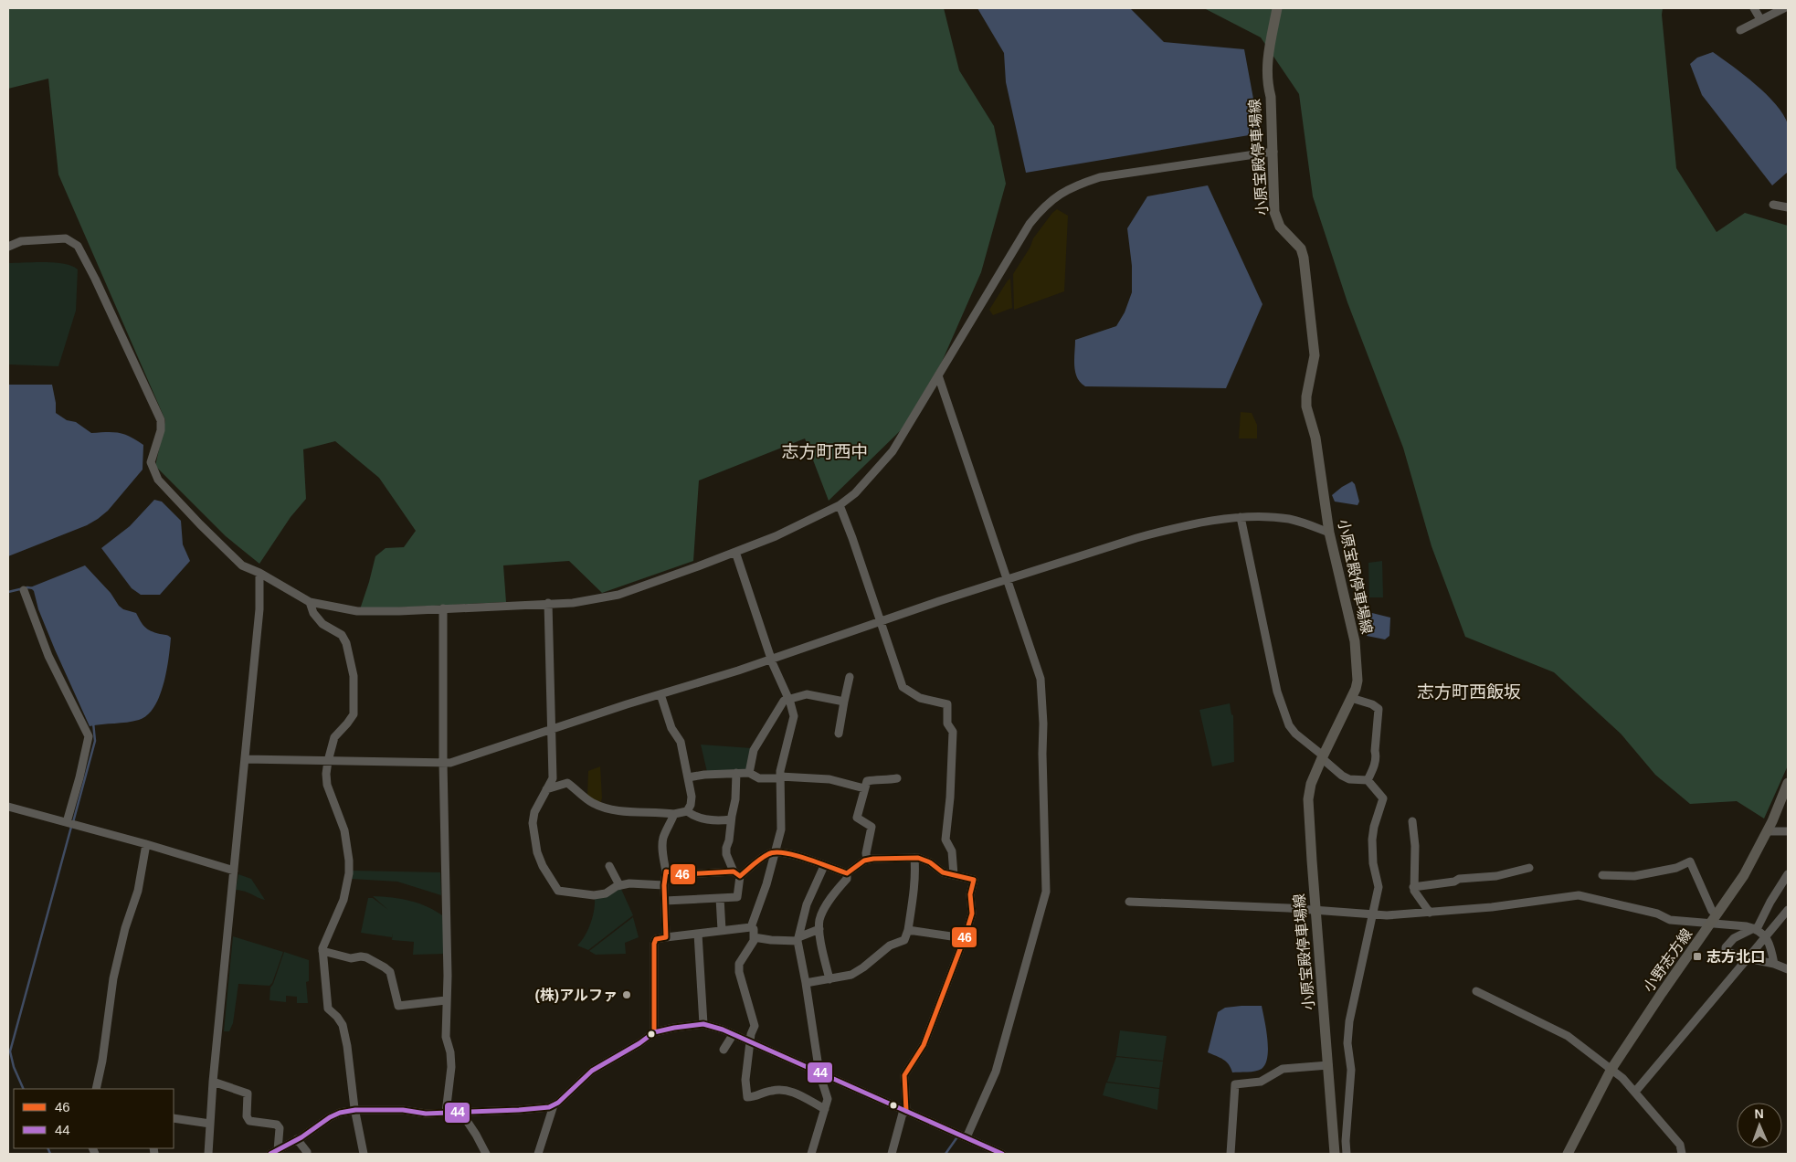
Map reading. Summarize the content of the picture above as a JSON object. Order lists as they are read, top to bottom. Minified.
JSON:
{"streets":{"main road":["小原宝殿停車場線","小野志方線"]},"districts":["志方町西中","志方町西飯坂"],"places":{"transit":["志方北口"],"other":["(株)アルファ"]},"lines":["transit line 46","transit line 44"],"legend":["46","44"],"north":"top"}
